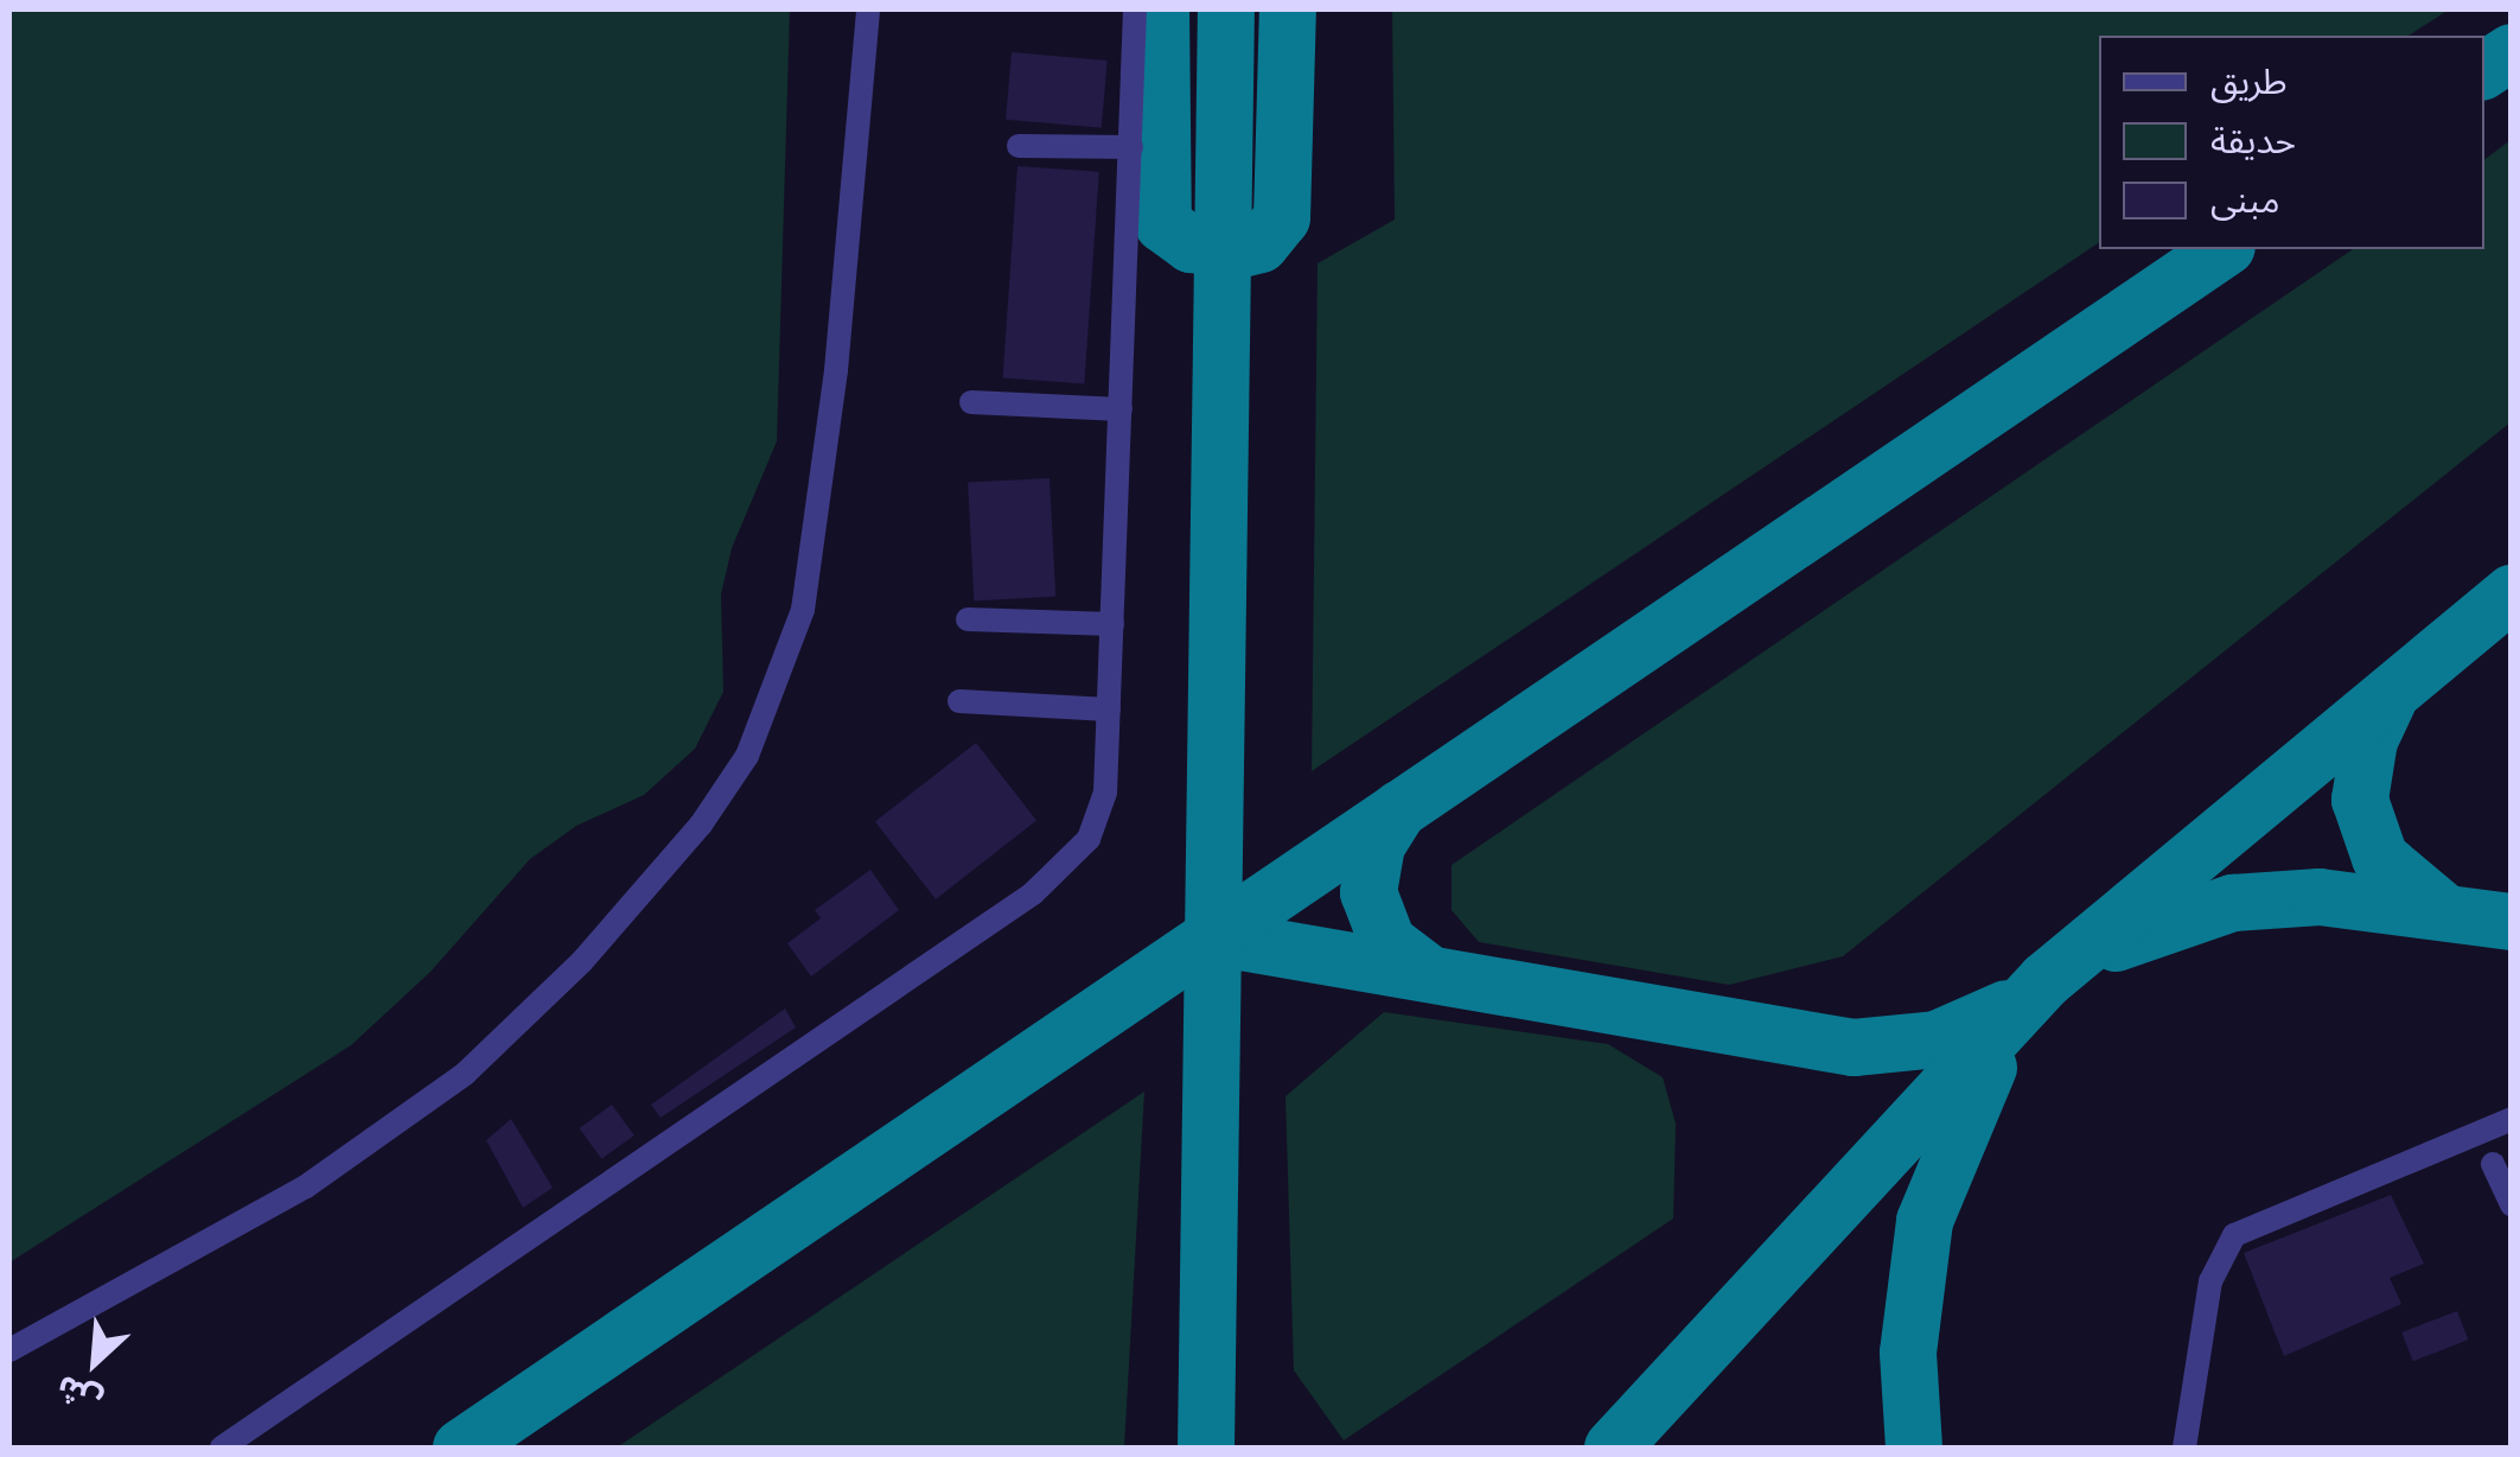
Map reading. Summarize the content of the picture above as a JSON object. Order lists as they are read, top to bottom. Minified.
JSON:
{"legend":["طريق","حديقة","مبنى"],"north":"bottom left"}
